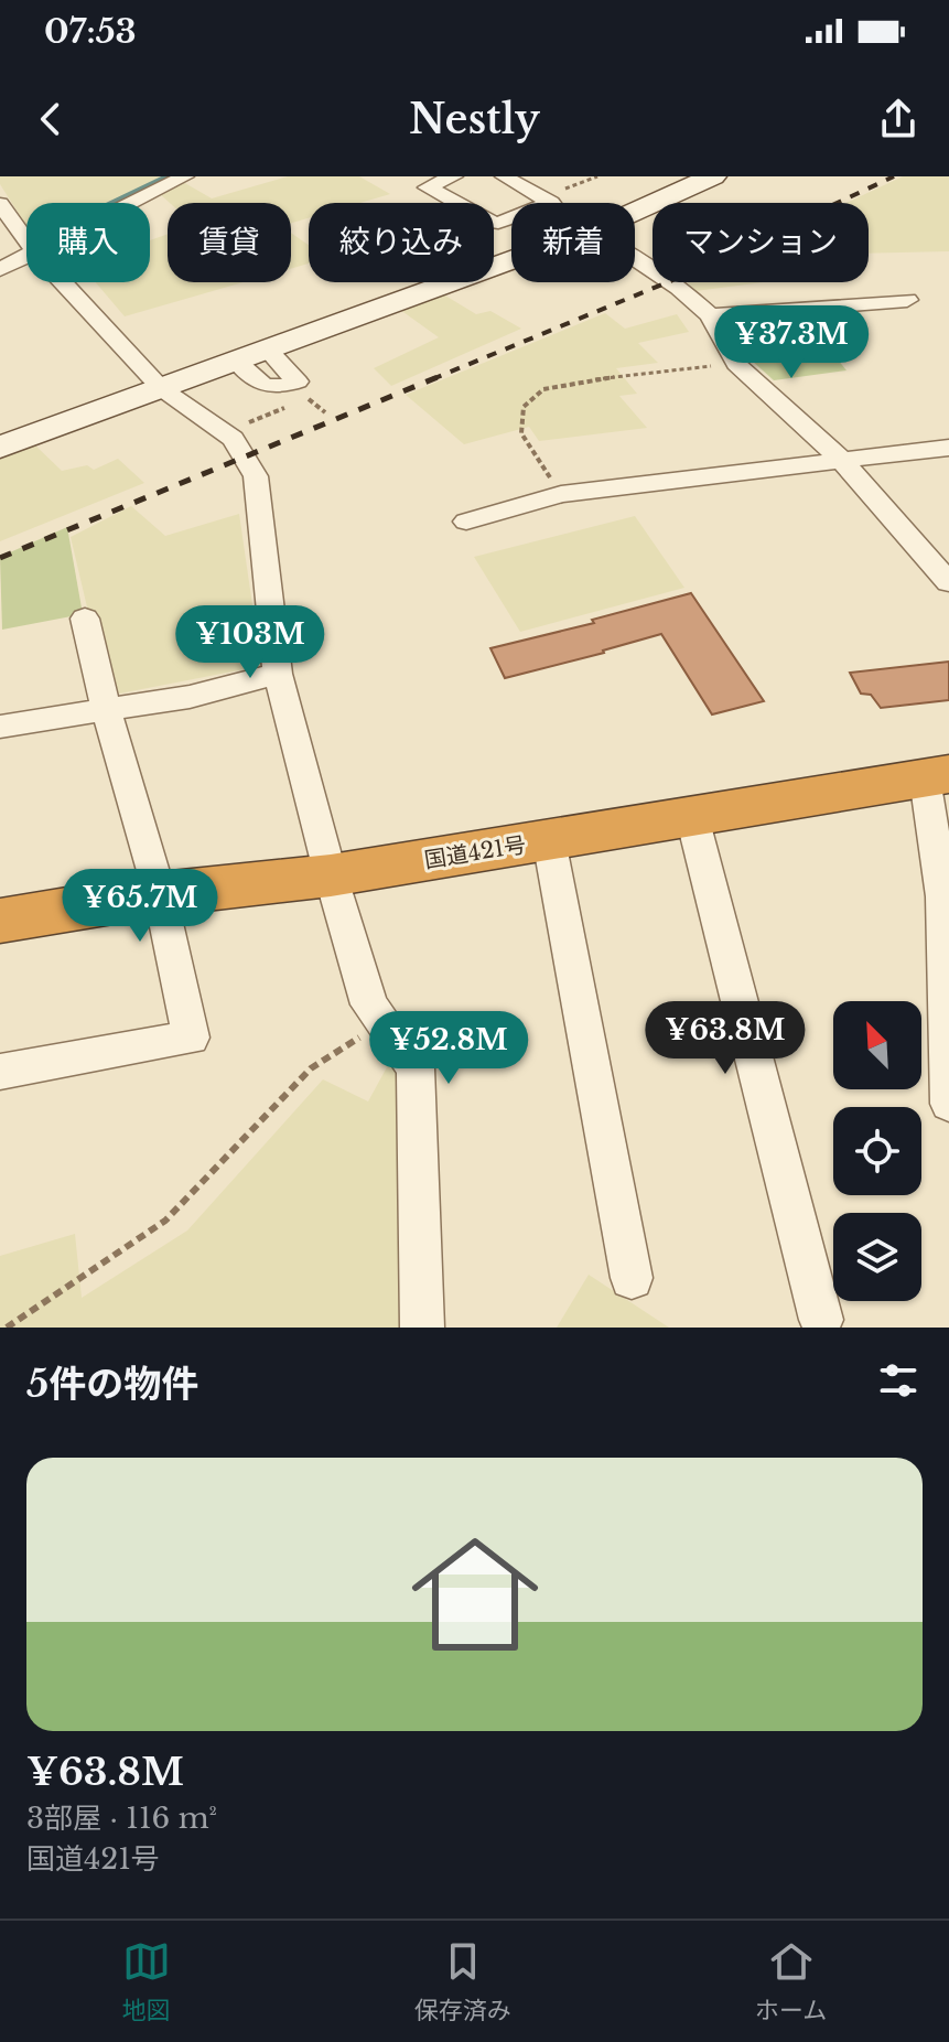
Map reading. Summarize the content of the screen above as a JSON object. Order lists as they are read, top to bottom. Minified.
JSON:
{"streets":{"highway":["国道421号"]},"north":"top left","page":{"status":"07:53","header":"Nestly","chip":["購入","賃貸","絞り込み","新着","マンション"],"price":["¥37.3M","¥103M","¥65.7M","¥63.8M","¥52.8M"],"heading":"5件の物件","list":[{"name":"¥63.8M","note":"3部屋 · 116 m² · 国道421号"}],"tabs":["地図","保存済み","ホーム"]}}
